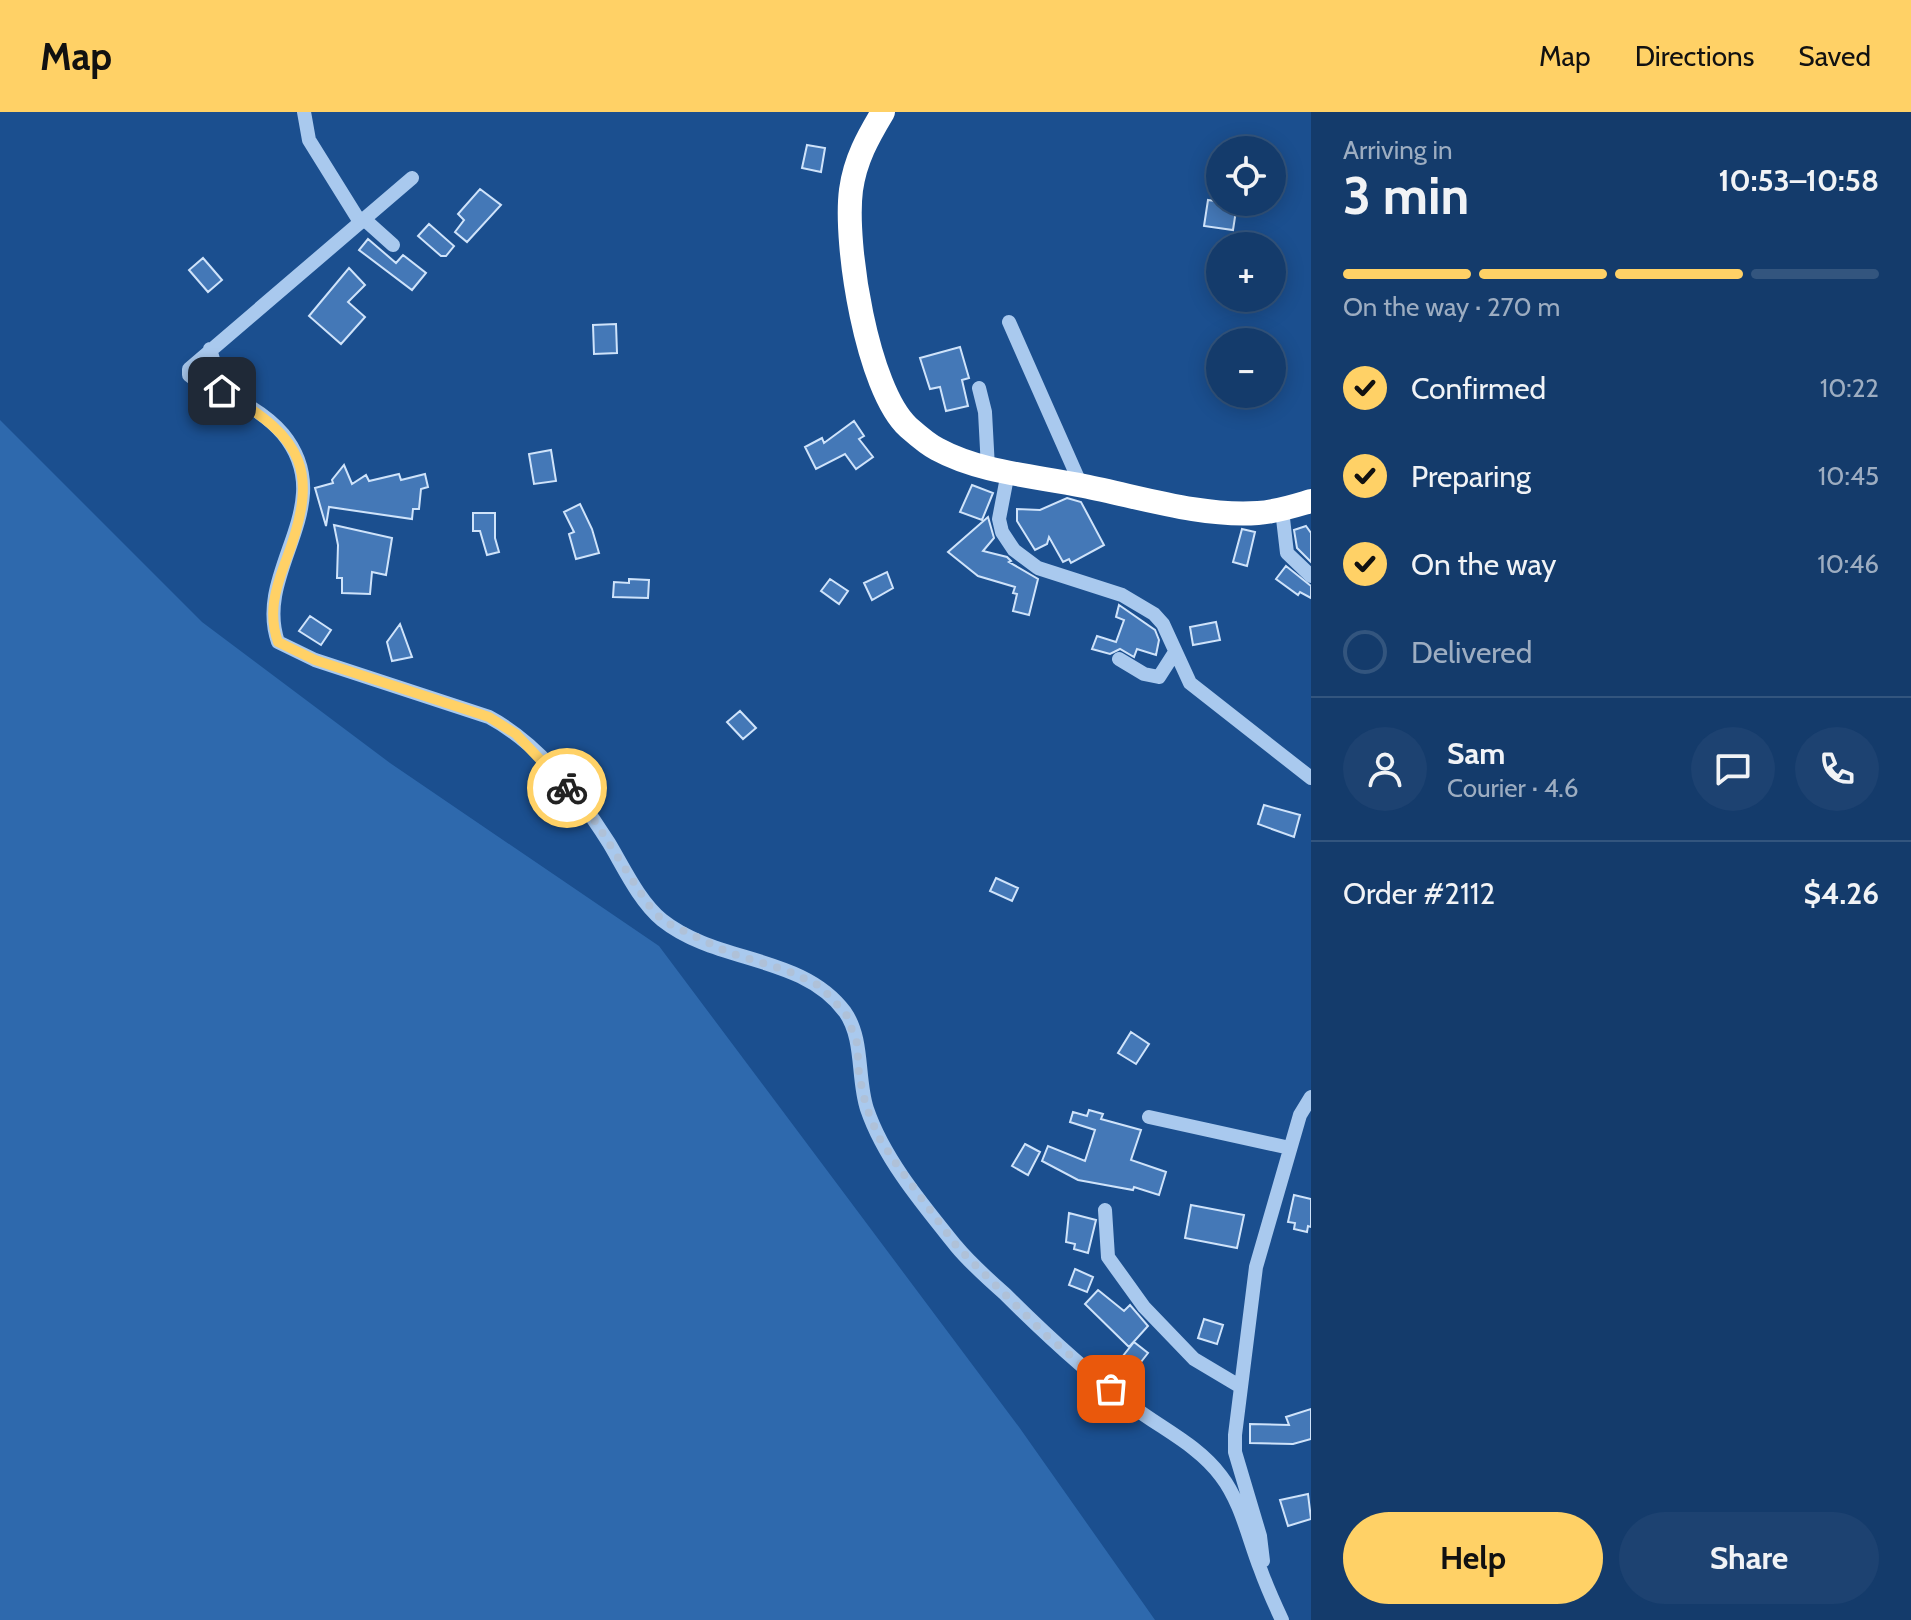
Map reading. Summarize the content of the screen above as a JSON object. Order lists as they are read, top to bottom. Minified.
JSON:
{"page":{"header":"Map","nav":["Map","Directions","Saved"],"heading":["3 min","Arriving in","10:53–10:58"],"panel":["Sam","Courier · 4.6","Order #2112","$4.26"],"map_buttons":["+","−"],"bar":"On the way · 270 m","list":[["Confirmed","10:22"],["Preparing","10:45"],["On the way","10:46"],"Delivered"],"buttons":["Help","Share"]}}
